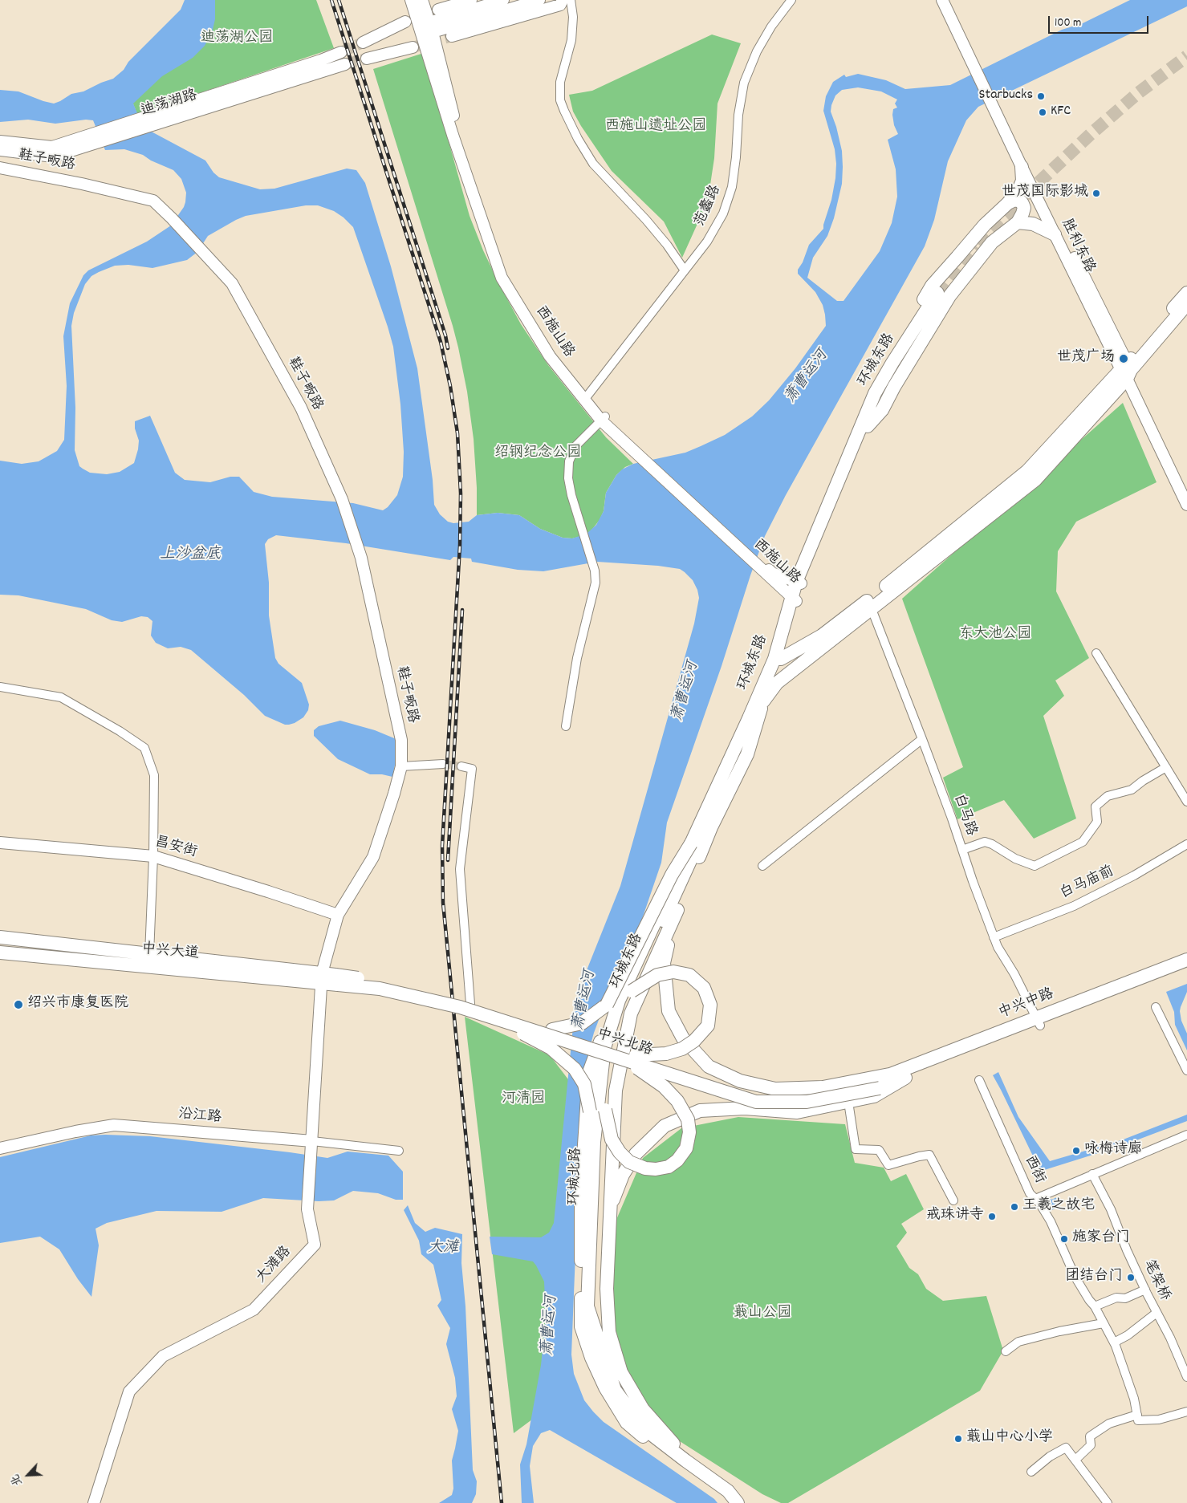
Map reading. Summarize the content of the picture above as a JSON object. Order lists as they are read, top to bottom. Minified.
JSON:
{"streets":{"main road":["迪荡湖路","鞋子畈路","胜利东路","西施山路","环城东路","昌安街","中兴大道","中兴中路","中兴北路","沿江路","环城北路","大滩路"],"street":["范蠡路","白马路","白马庙前","西街","笔架桥"]},"crossings":[["鞋子畈路","昌安街"],["鞋子畈路","中兴大道"],["鞋子畈路","大滩路"],["范蠡路","西施山路"],["西施山路","环城东路"],["环城东路","环城北路"],["白马路","白马庙前"],["白马路","中兴中路"],["中兴大道","中兴北路"],["中兴大道","大滩路"],["中兴中路","中兴北路"],["沿江路","大滩路"]],"water":["萧曹运河","上沙盆底","大滩"],"parks":["迪荡湖公园","西施山遗址公园","绍钢纪念公园","东大池公园","河清园","蕺山公园"],"places":["Starbucks","KFC","世茂国际影城","世茂广场","绍兴市康复医院","咏梅诗廊","王羲之故宅","戒珠讲寺","施家台门","团结台门","蕺山中心小学"],"scale_bar":"100 m","north":"bottom left"}
